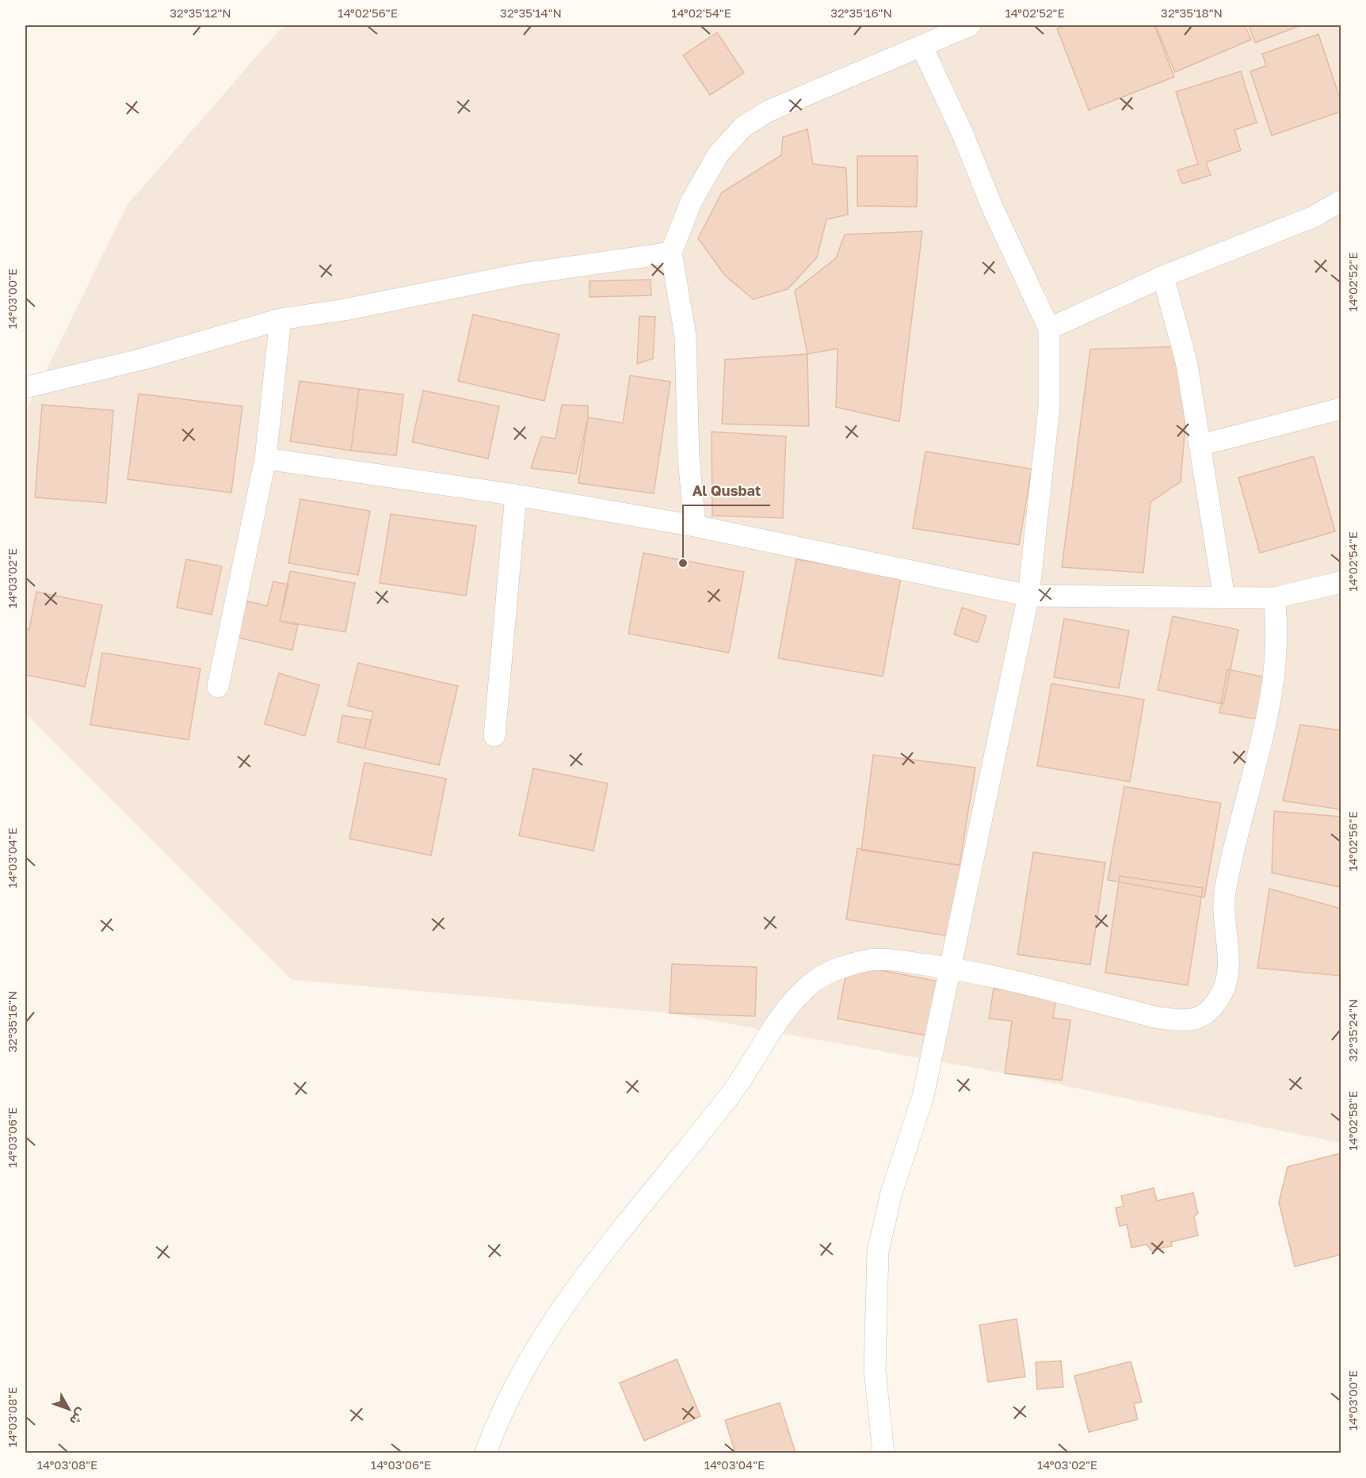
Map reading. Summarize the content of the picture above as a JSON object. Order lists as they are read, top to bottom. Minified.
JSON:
{"places":["Al Qusbat"],"north":"bottom right","coordinates":["32°35'12\"N","14°02'56\"E","32°35'14\"N","14°02'54\"E","32°35'16\"N","14°02'52\"E","32°35'18\"N","14°03'00\"E","14°03'02\"E","14°03'04\"E","32°35'24\"N","14°02'58\"E","14°03'06\"E","14°03'08\"E"]}
